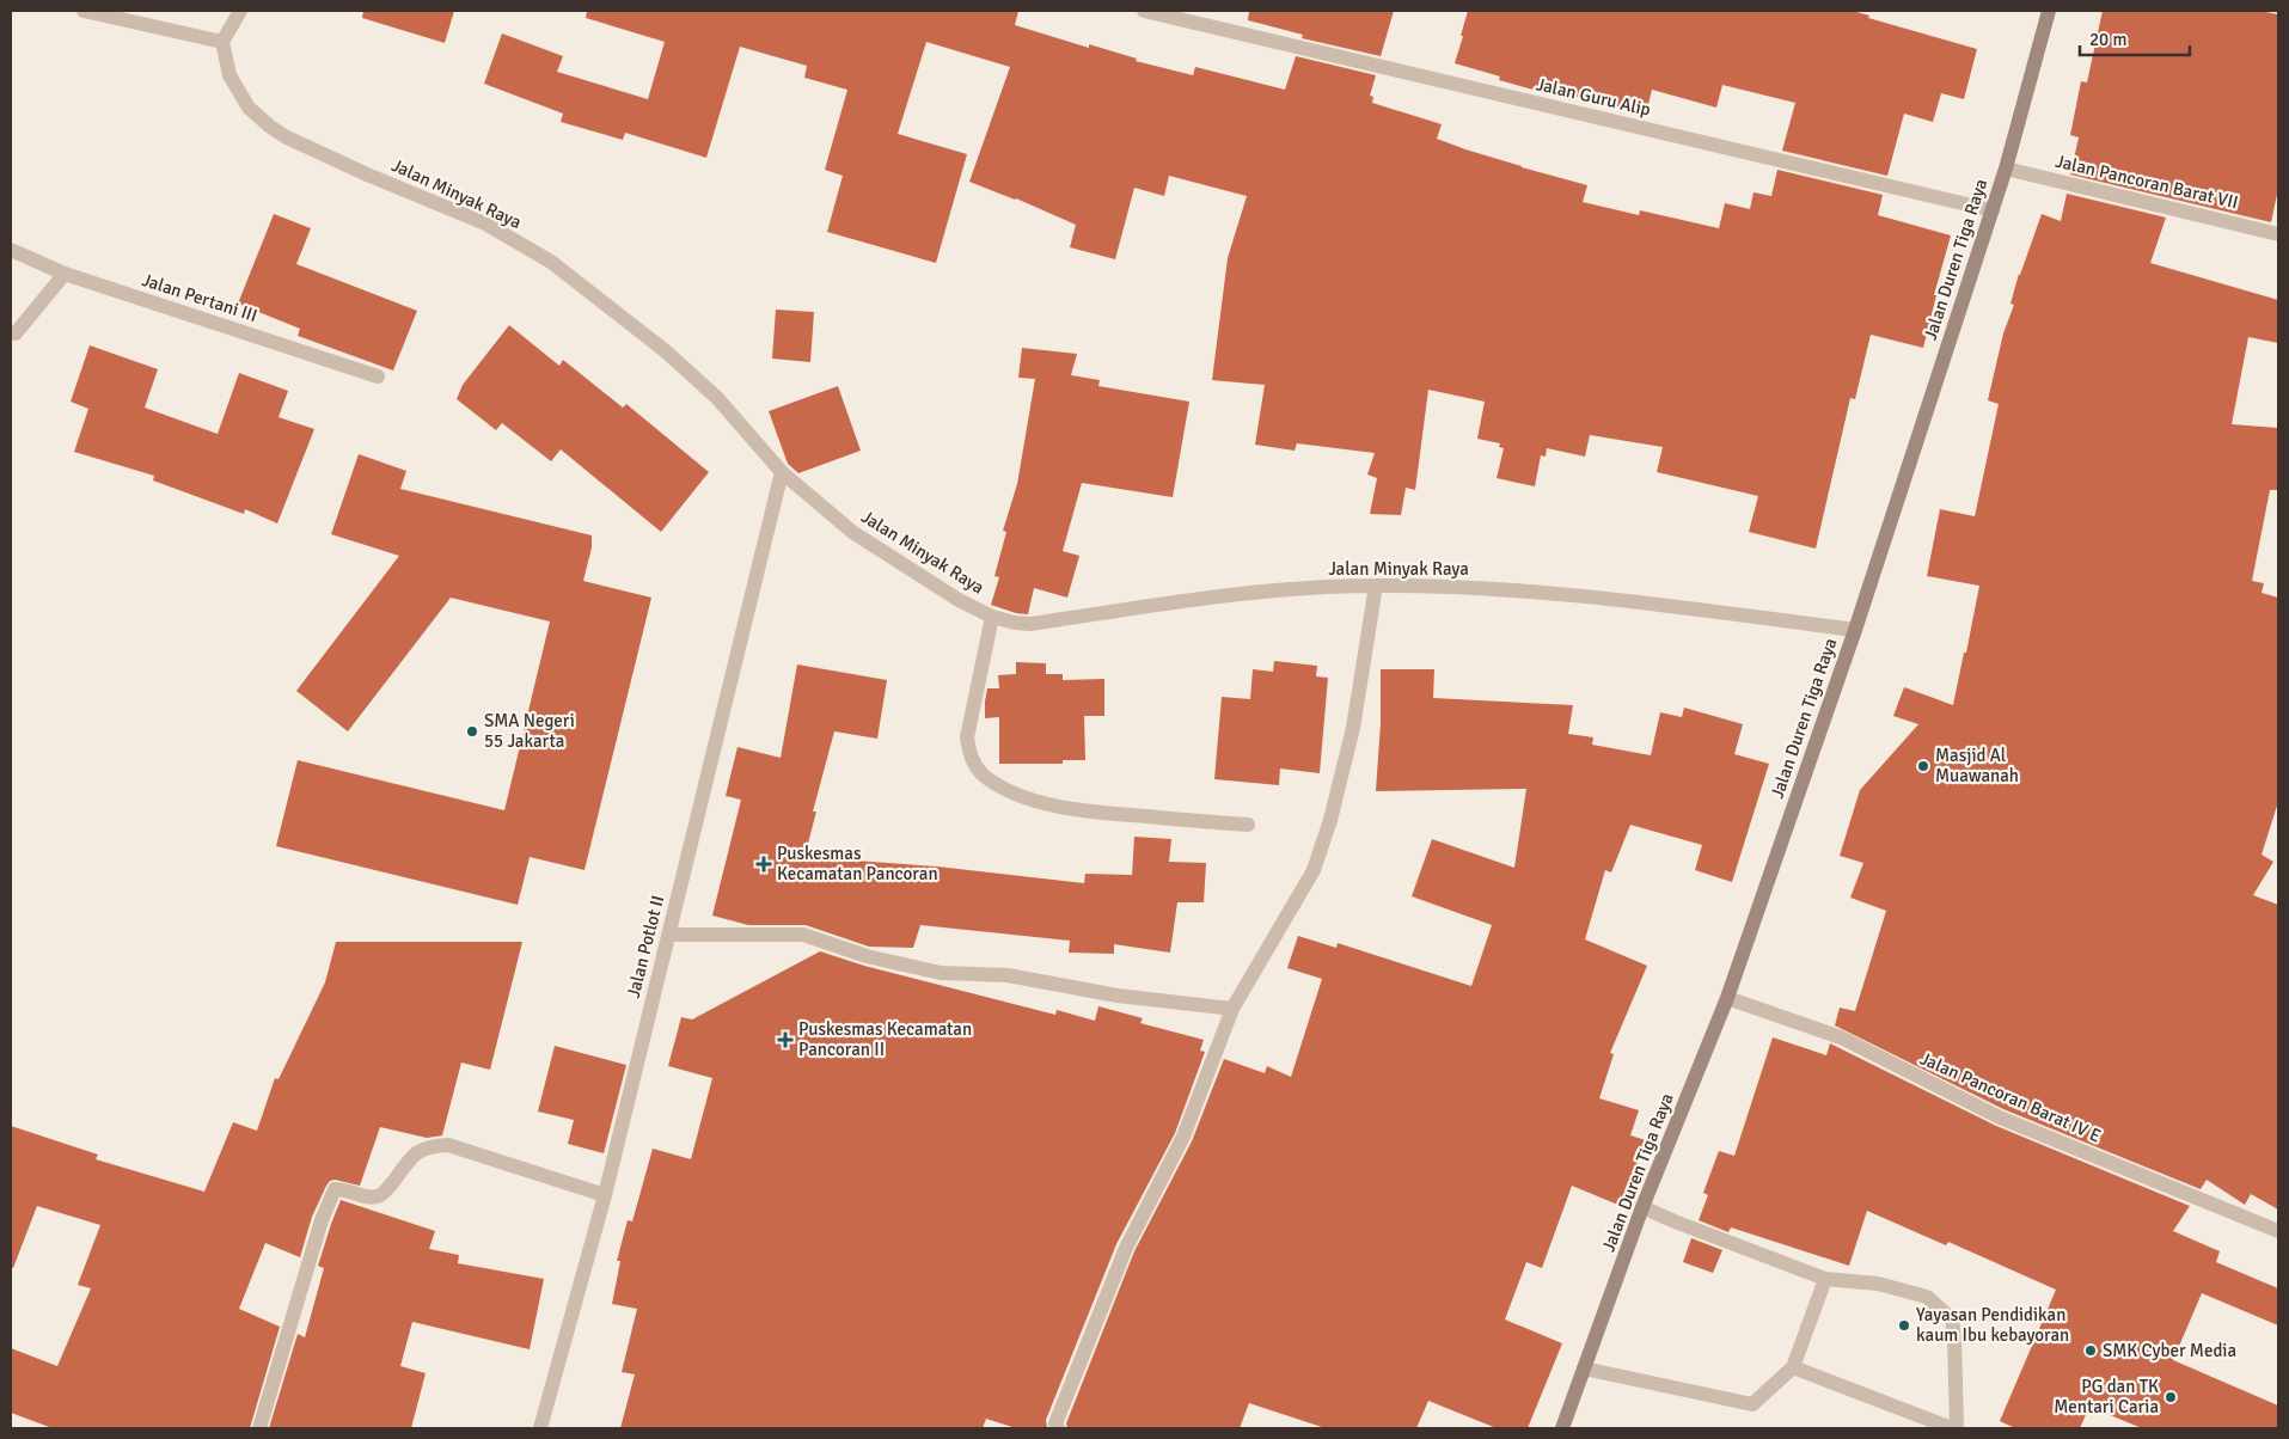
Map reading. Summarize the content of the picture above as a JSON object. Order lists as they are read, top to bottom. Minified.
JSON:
{"streets":{"main road":["Jalan Duren Tiga Raya"],"street":["Jalan Guru Alip","Jalan Pancoran Barat VII","Jalan Minyak Raya","Jalan Pertani III","Jalan Potlot II","Jalan Pancoran Barat IV E"]},"crossings":[["Jalan Guru Alip","Jalan Duren Tiga Raya"],["Jalan Pancoran Barat VII","Jalan Duren Tiga Raya"],["Jalan Minyak Raya","Jalan Duren Tiga Raya"],["Jalan Minyak Raya","Jalan Potlot II"],["Jalan Duren Tiga Raya","Jalan Pancoran Barat IV E"]],"places":{"other":["SMA Negeri 55 Jakarta","Masjid Al Muawanah","Yayasan Pendidikan kaum Ibu kebayoran","SMK Cyber Media","PG dan TK Mentari Caria"],"health":["Puskesmas Kecamatan Pancoran","Puskesmas Kecamatan Pancoran II"]},"scale_bar":"20 m"}
